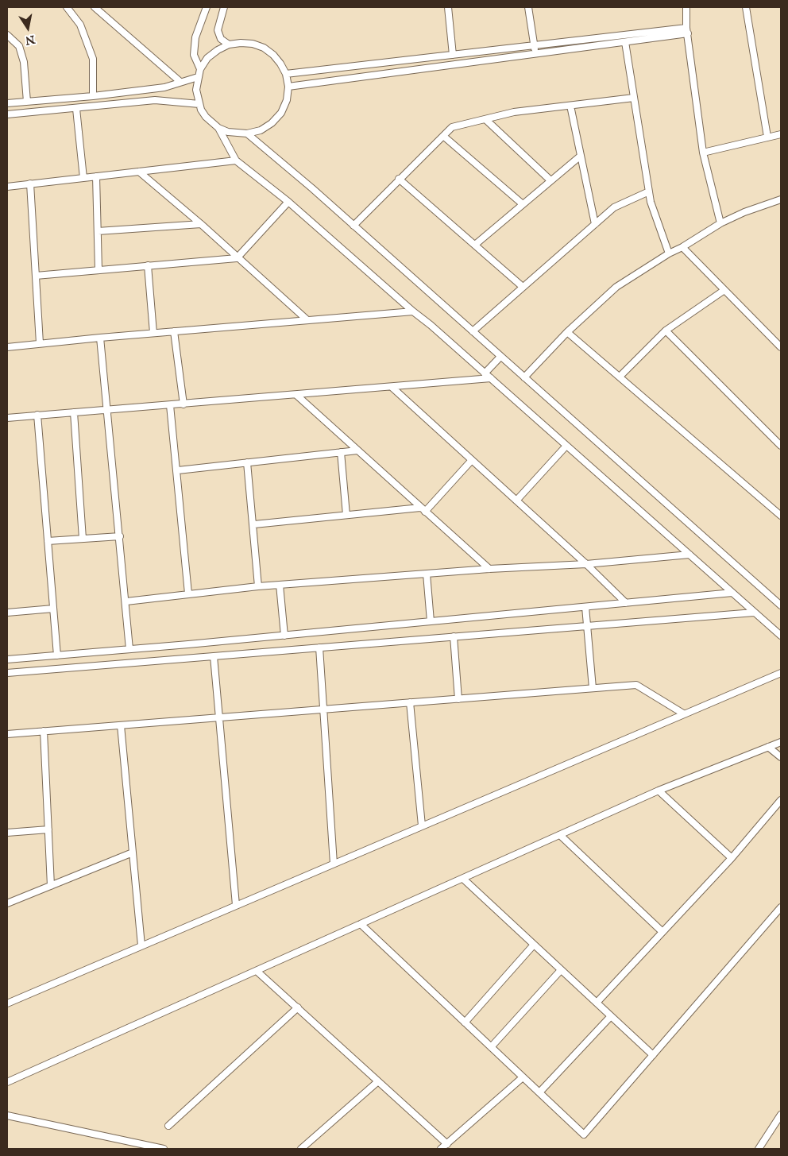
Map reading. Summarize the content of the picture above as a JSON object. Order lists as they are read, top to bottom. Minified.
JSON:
{"north":"bottom"}
